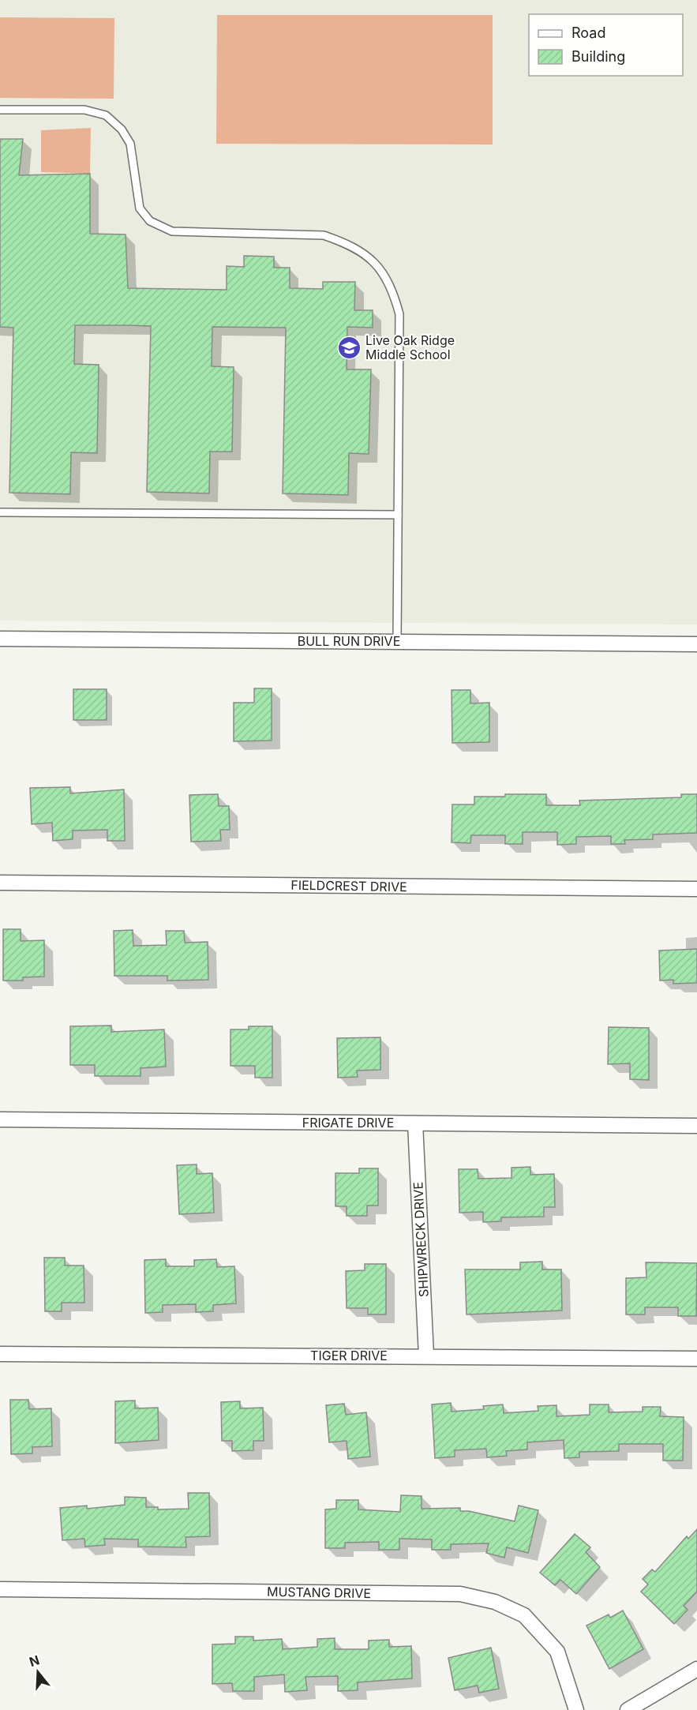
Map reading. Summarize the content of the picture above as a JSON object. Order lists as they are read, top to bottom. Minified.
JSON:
{"streets":{"street":["BULL RUN DRIVE","FIELDCREST DRIVE","FRIGATE DRIVE","SHIPWRECK DRIVE","TIGER DRIVE","MUSTANG DRIVE"]},"crossings":[["FRIGATE DRIVE","SHIPWRECK DRIVE"],["SHIPWRECK DRIVE","TIGER DRIVE"]],"places":{"school or university":["Live Oak Ridge Middle School"]},"legend":["Road","Building"],"north":"top"}
